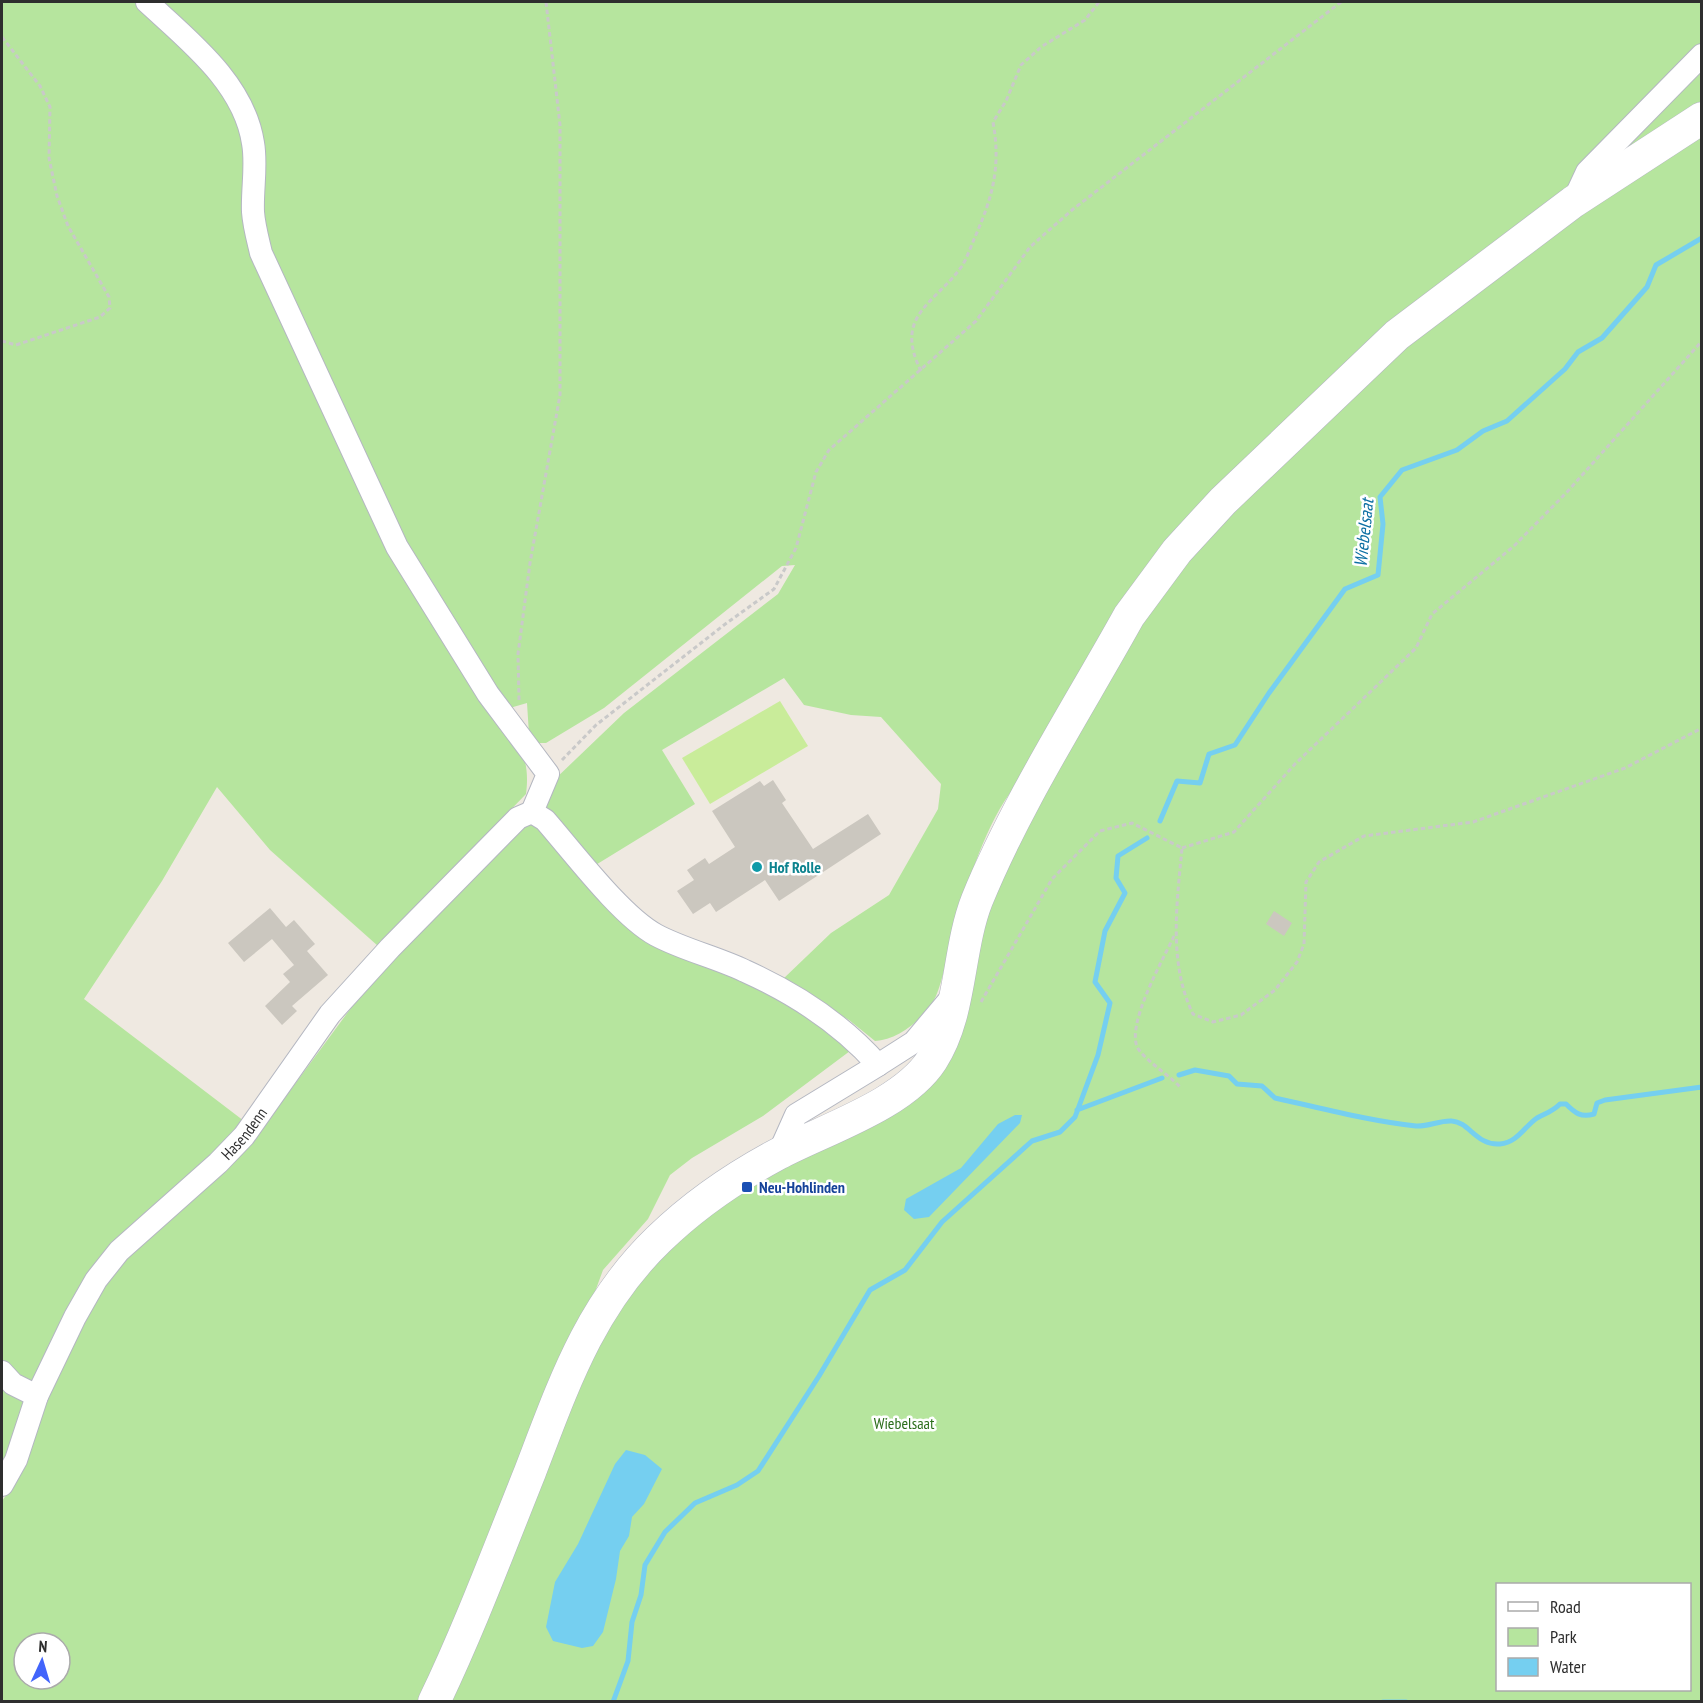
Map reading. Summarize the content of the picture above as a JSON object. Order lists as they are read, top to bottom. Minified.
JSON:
{"streets":{"street":["Hasendenn"]},"water":["Wiebelsaat"],"parks":["Wiebelsaat"],"places":{"other":["Hof Rolle"],"transit":["Neu-Hohlinden"]},"legend":["Road","Park","Water"],"north":"top"}
